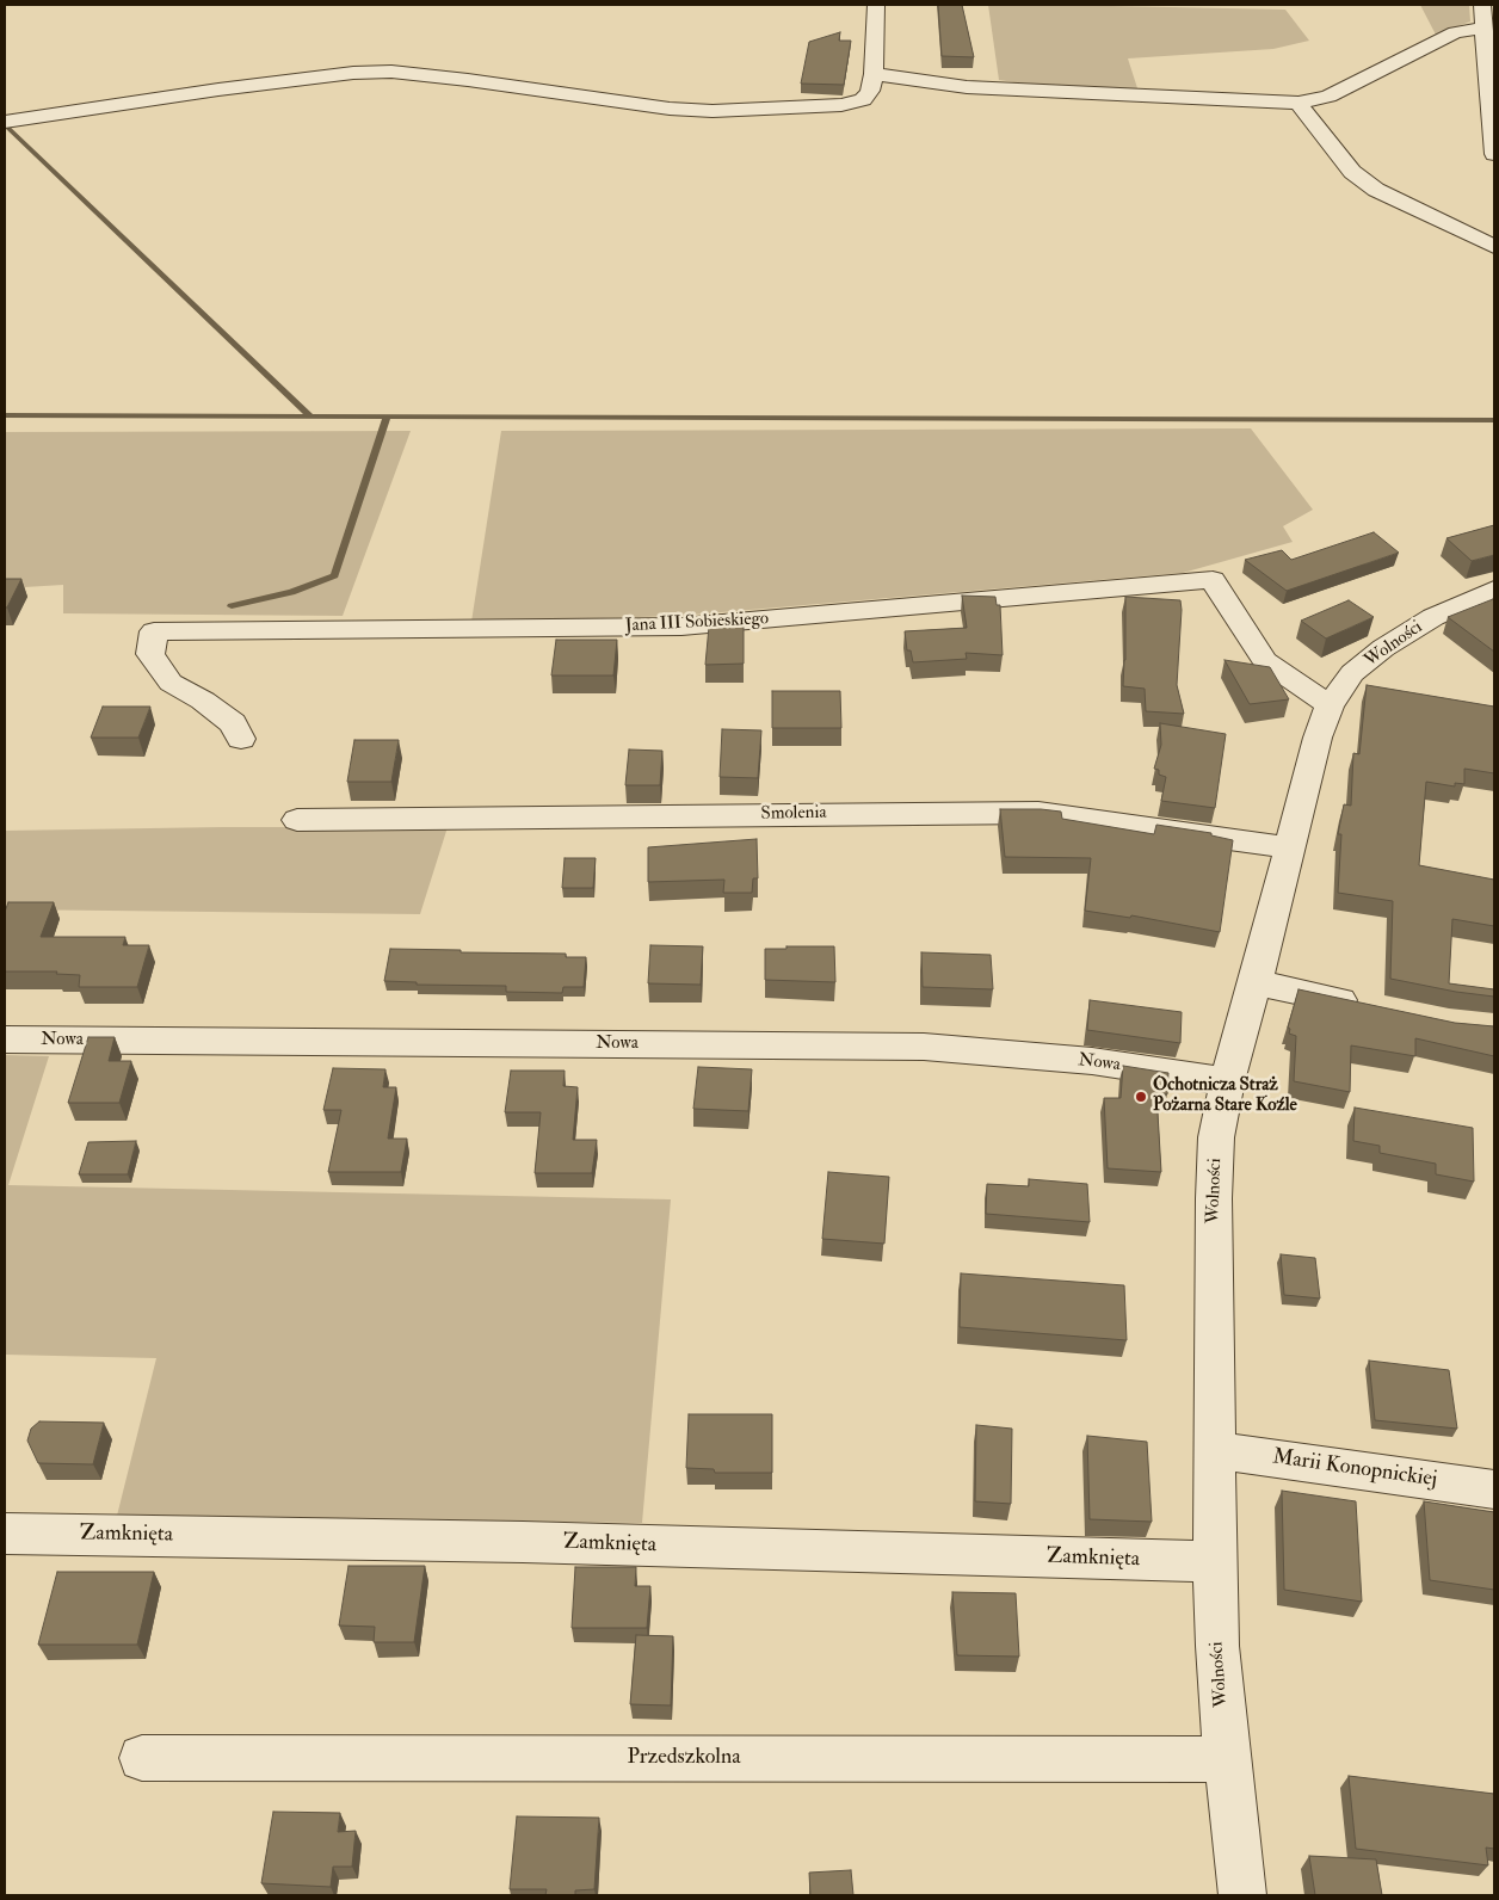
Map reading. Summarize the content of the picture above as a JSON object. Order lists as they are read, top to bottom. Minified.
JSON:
{"streets":{"street":["Jana III Sobieskiego","Wolności","Smolenia","Nowa","Marii Konopnickiej","Zamknięta","Przedszkolna"]},"crossings":[["Jana III Sobieskiego","Wolności"],["Wolności","Smolenia"],["Wolności","Nowa"],["Wolności","Marii Konopnickiej"],["Wolności","Zamknięta"],["Wolności","Przedszkolna"]],"places":["Ochotnicza Straż Pożarna Stare Koźle"]}
